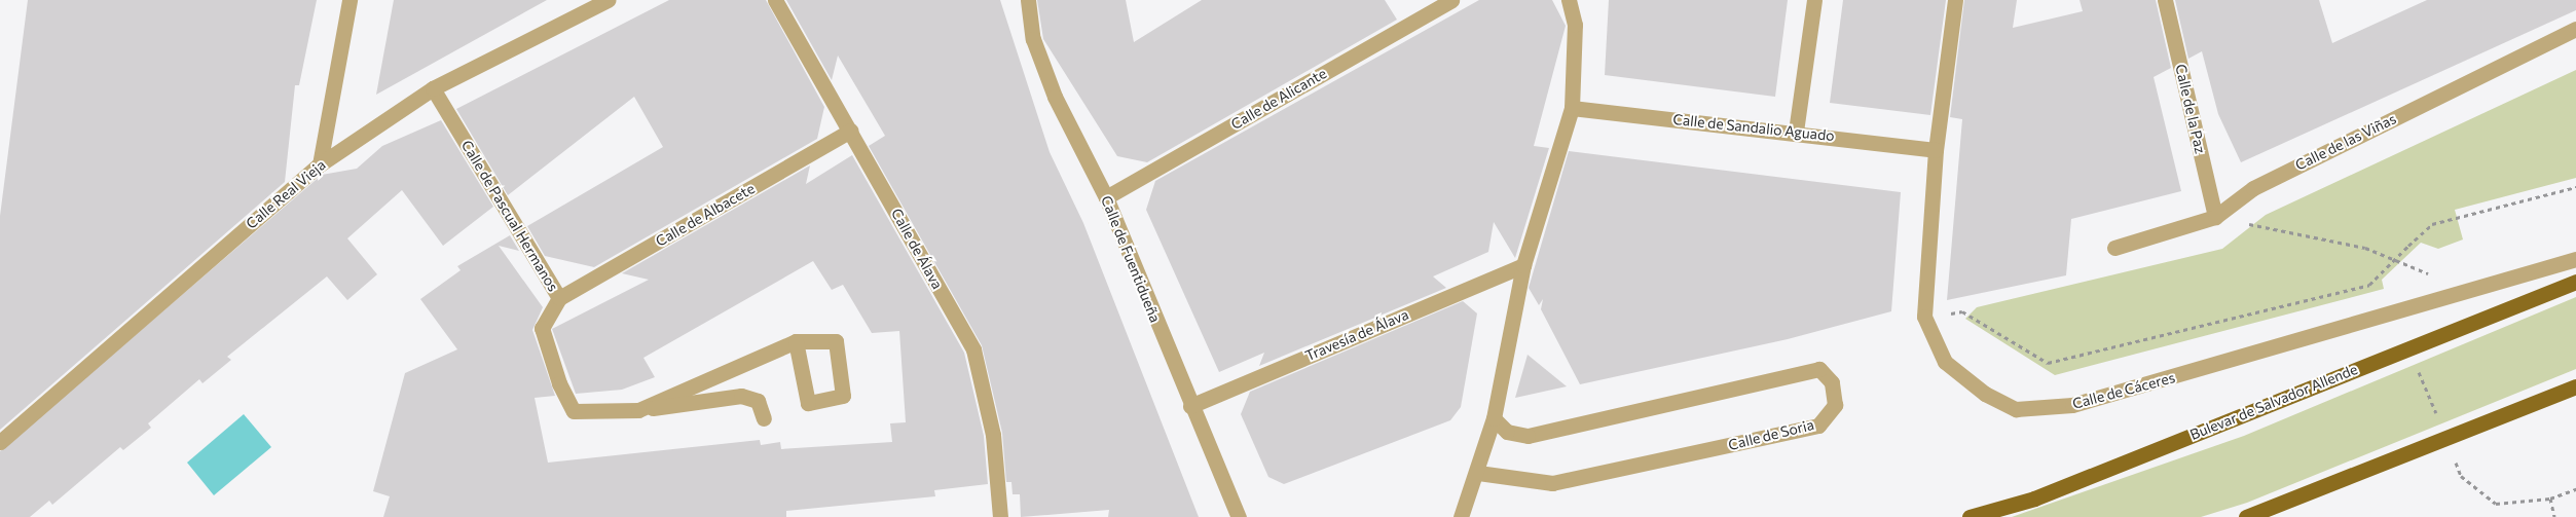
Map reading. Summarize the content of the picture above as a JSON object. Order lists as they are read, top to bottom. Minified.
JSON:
{"streets":{"main road":["Bulevar de Salvador Allende"],"street":["Calle de Alicante","Calle de la Paz","Calle de Sandalio Aguado","Calle de las Viñas","Calle Real Vieja","Calle de Albacete","Calle de Pascual Hermanos","Calle de Álava","Calle de Fuentidueña","Travesía de Álava","Calle de Cáceres","Calle de Soria"]},"crossings":[["Calle de Alicante","Calle de Fuentidueña"],["Calle de la Paz","Calle de las Viñas"],["Calle de Sandalio Aguado","Calle de Cáceres"],["Calle Real Vieja","Calle de Pascual Hermanos"],["Calle de Albacete","Calle de Pascual Hermanos"],["Calle de Albacete","Calle de Álava"],["Calle de Fuentidueña","Travesía de Álava"]]}
